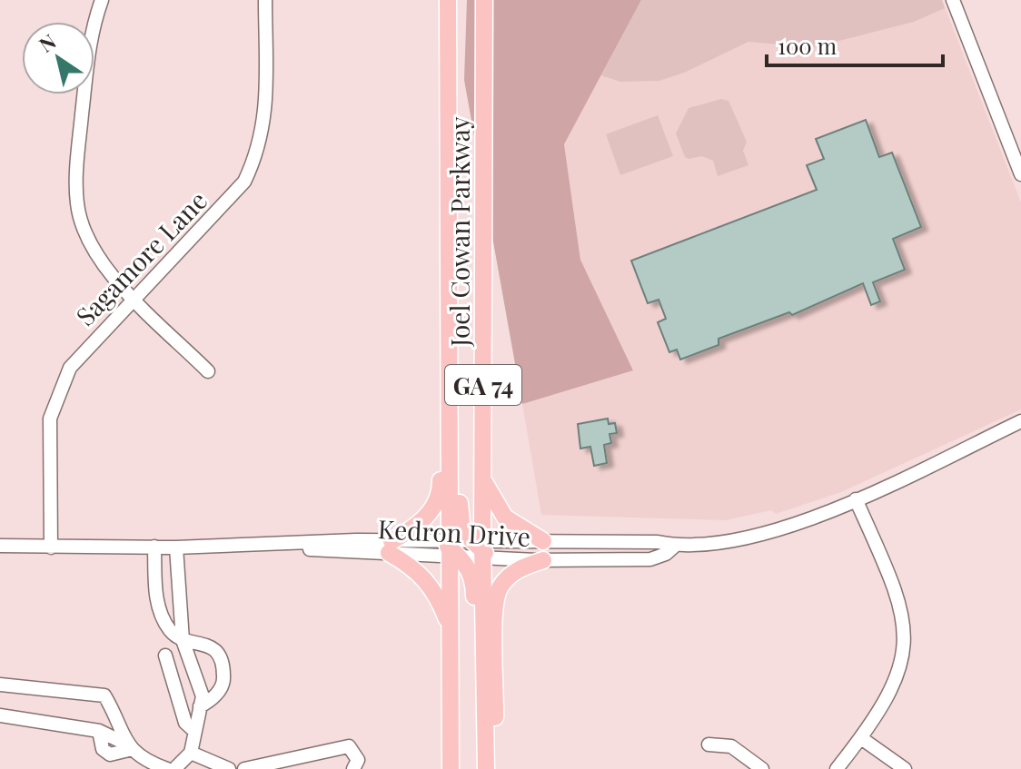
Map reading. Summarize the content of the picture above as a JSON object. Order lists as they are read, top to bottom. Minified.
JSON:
{"streets":{"main road":["Joel Cowan Parkway","GA 74"],"street":["Sagamore Lane","Kedron Drive"]},"crossings":[["Joel Cowan Parkway","Kedron Drive"],["Sagamore Lane","Kedron Drive"]],"scale_bar":"100 m","north":"top left"}
